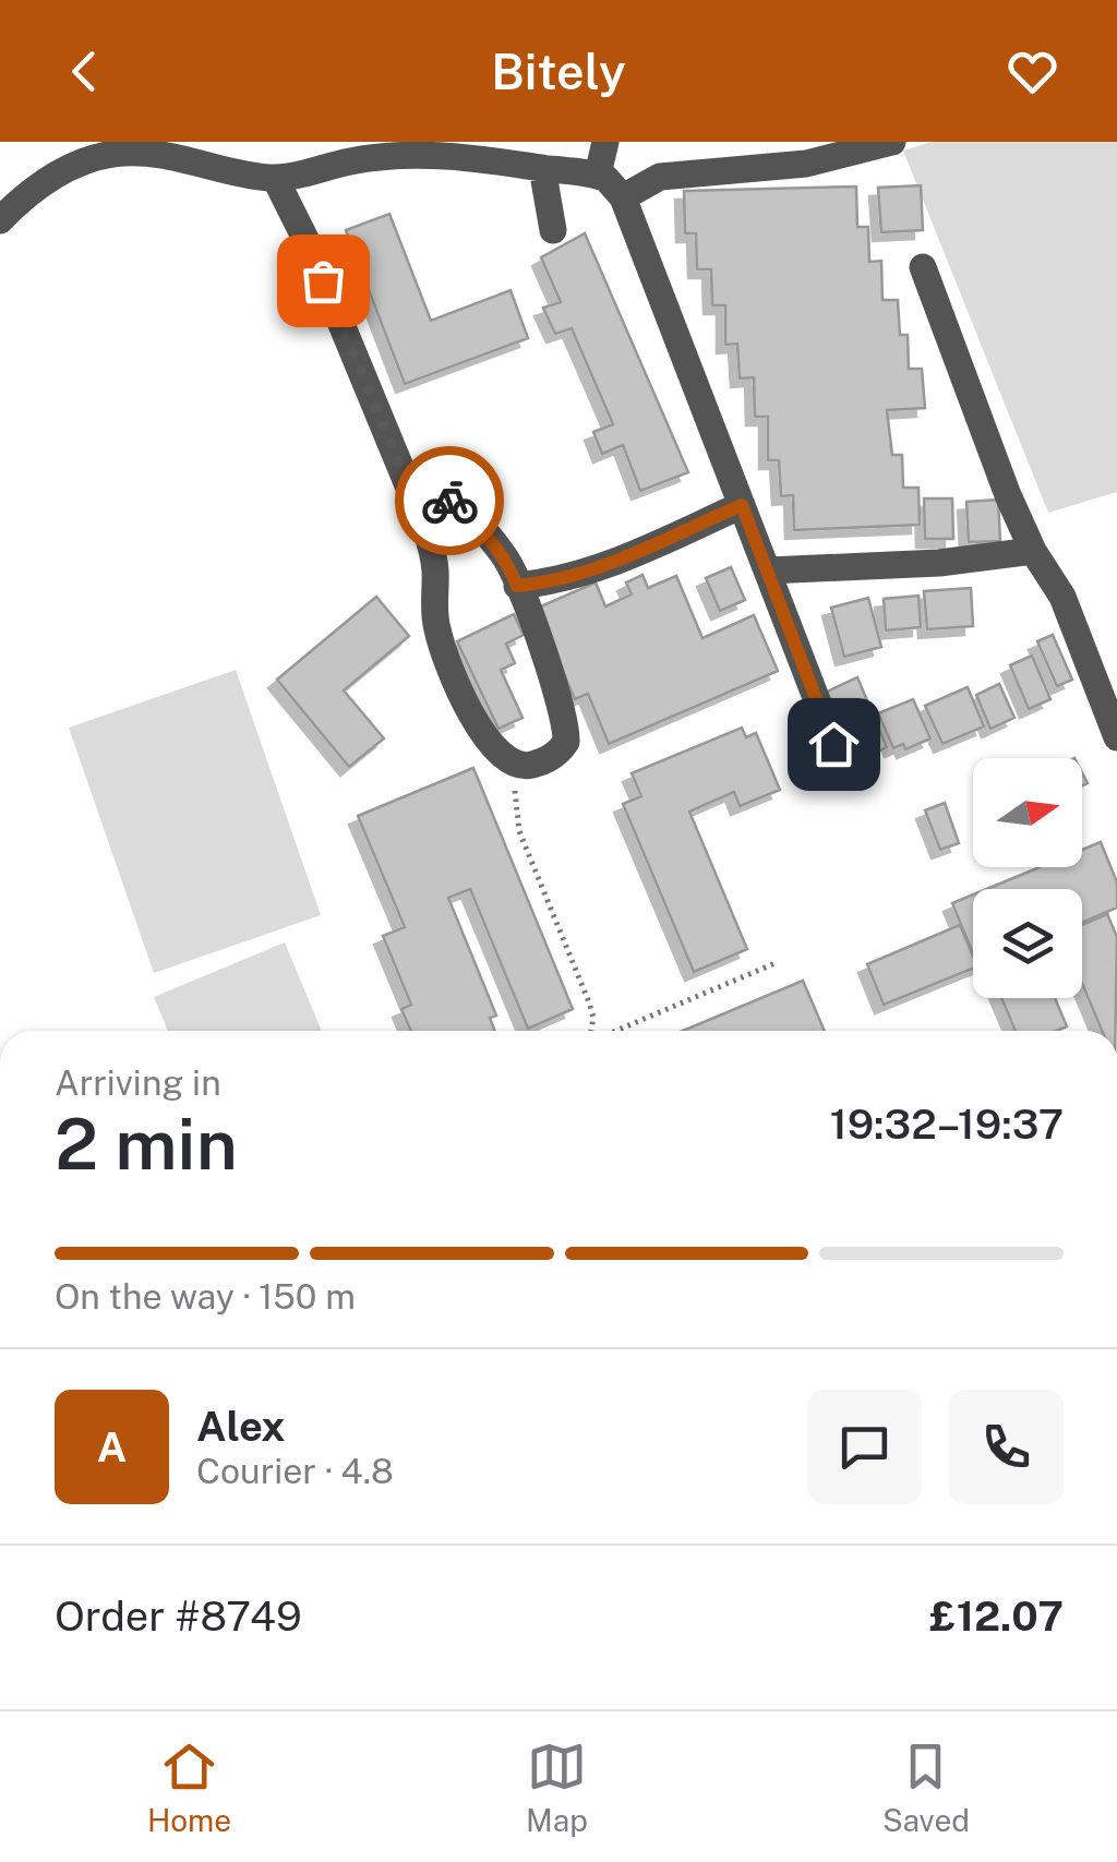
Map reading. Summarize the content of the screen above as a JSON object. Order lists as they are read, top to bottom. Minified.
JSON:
{"north":"right","page":{"header":"Bitely","heading":["2 min","Arriving in","19:32–19:37"],"panel":["Alex","Courier · 4.8","Order #8749","£12.07"],"bar":"On the way · 150 m","round":"A","tabs":["Home","Map","Saved"]}}
